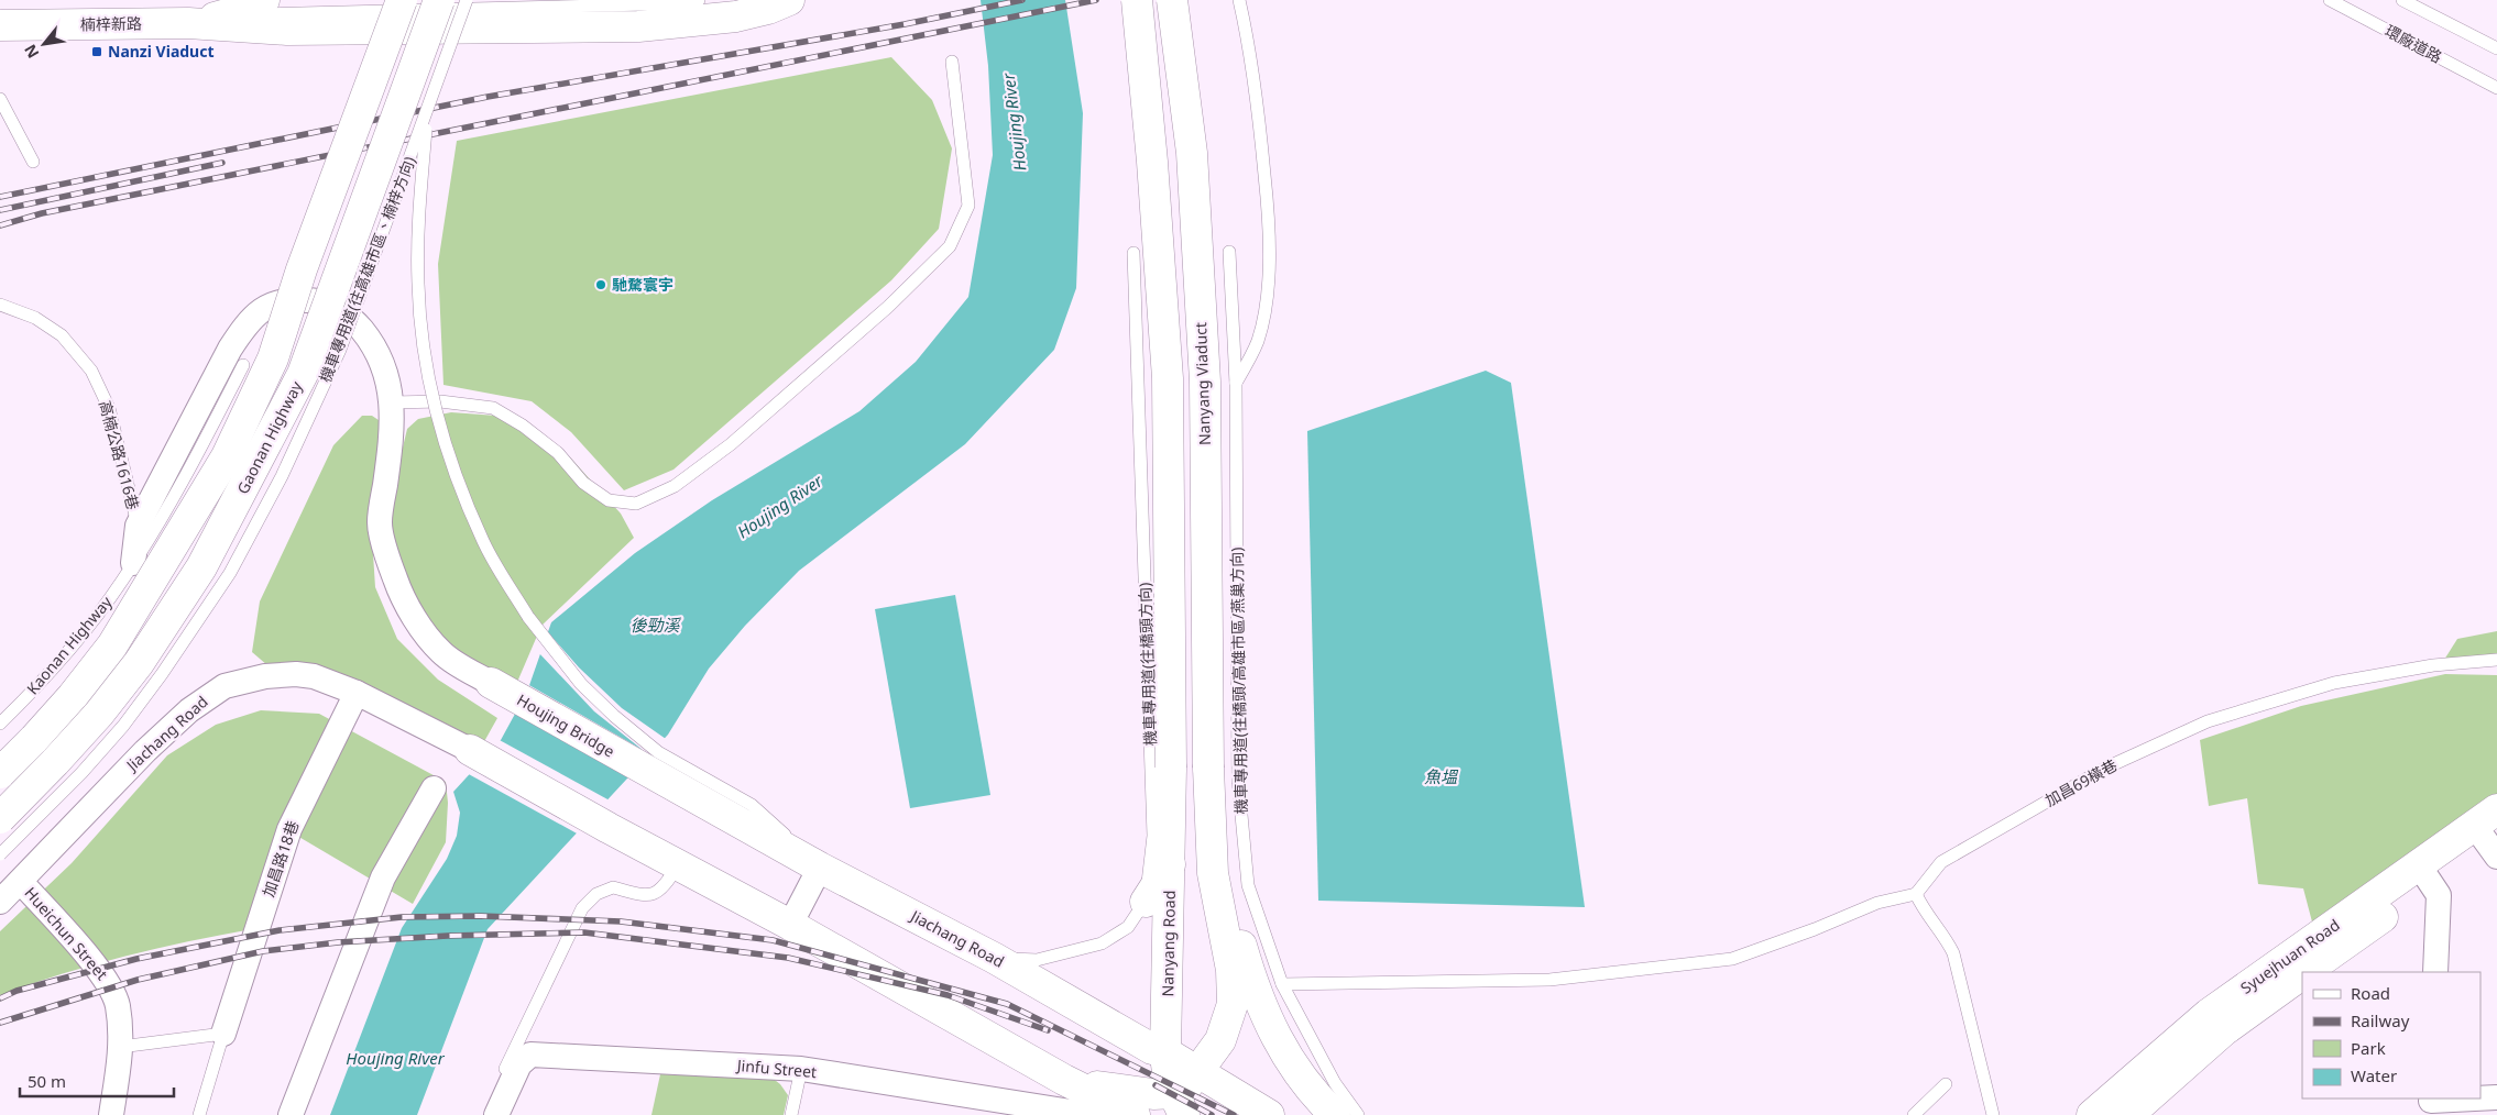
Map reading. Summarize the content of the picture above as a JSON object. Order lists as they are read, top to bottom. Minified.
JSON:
{"streets":{"street":["楠梓新路","Nanyang Viaduct","Gaonan Highway","Houjing Bridge","Jiachang Road","加昌路18巷","Hueichun Street","Nanyang Road","Syuejhuan Road","Jinfu Street"],"lane":["環廠道路","機車專用道(往高雄市區、楠梓方向)","高楠公路1616巷","Kaonan Highway","機車專用道(往橋頭方向)","機車專用道(往橋頭/高雄市區/燕巢方向)","加昌69橫巷"]},"crossings":[["機車專用道(往高雄市區、楠梓方向)","Houjing Bridge"],["機車專用道(往高雄市區、楠梓方向)","Jiachang Road"],["機車專用道(往橋頭方向)","Jiachang Road"],["Houjing Bridge","Jiachang Road"],["Jiachang Road","加昌路18巷"],["Jiachang Road","Hueichun Street"],["Jiachang Road","Nanyang Road"]],"water":["Houjing River","後勁溪","魚塭"],"places":{"transit":["Nanzi Viaduct"],"other":["馳騖寰宇"]},"legend":["Road","Railway","Park","Water"],"scale_bar":"50 m","north":"bottom left"}
